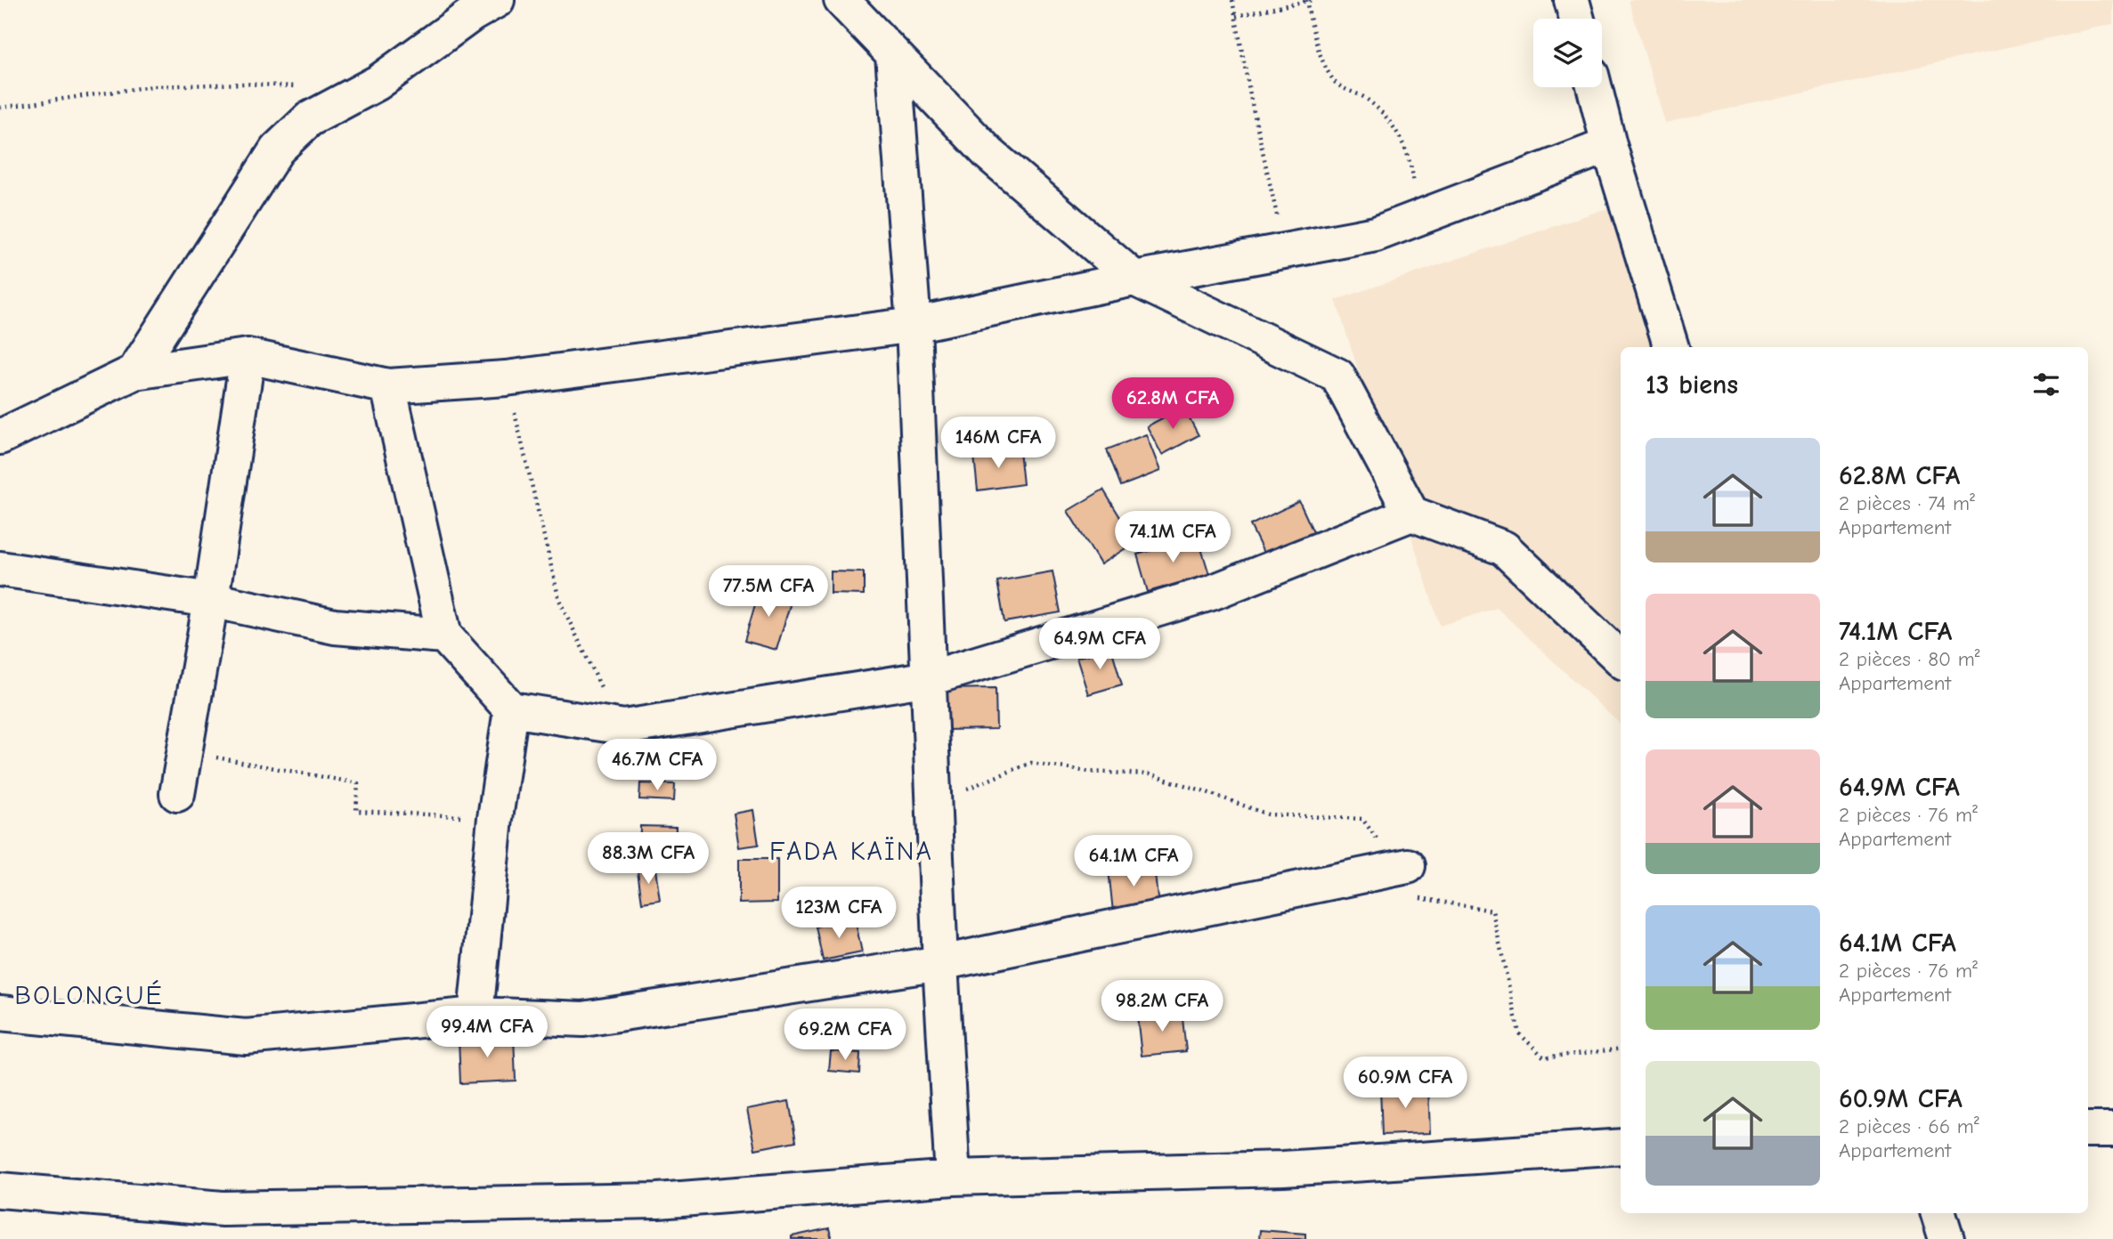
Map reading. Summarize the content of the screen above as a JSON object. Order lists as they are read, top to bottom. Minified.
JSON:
{"districts":["FADA KAÏNA","BOLONGUÉ"],"page":{"heading":"13 biens","price":["62.8M CFA","146M CFA","74.1M CFA","77.5M CFA","64.9M CFA","46.7M CFA","88.3M CFA","64.1M CFA","123M CFA","98.2M CFA","99.4M CFA","69.2M CFA","60.9M CFA"],"list":[{"name":"62.8M CFA","note":"2 pièces · 74 m² · Appartement"},{"name":"74.1M CFA","note":"2 pièces · 80 m² · Appartement"},{"name":"64.9M CFA","note":"2 pièces · 76 m² · Appartement"},{"name":"64.1M CFA","note":"2 pièces · 76 m² · Appartement"},{"name":"60.9M CFA","note":"2 pièces · 66 m² · Appartement"}]}}
